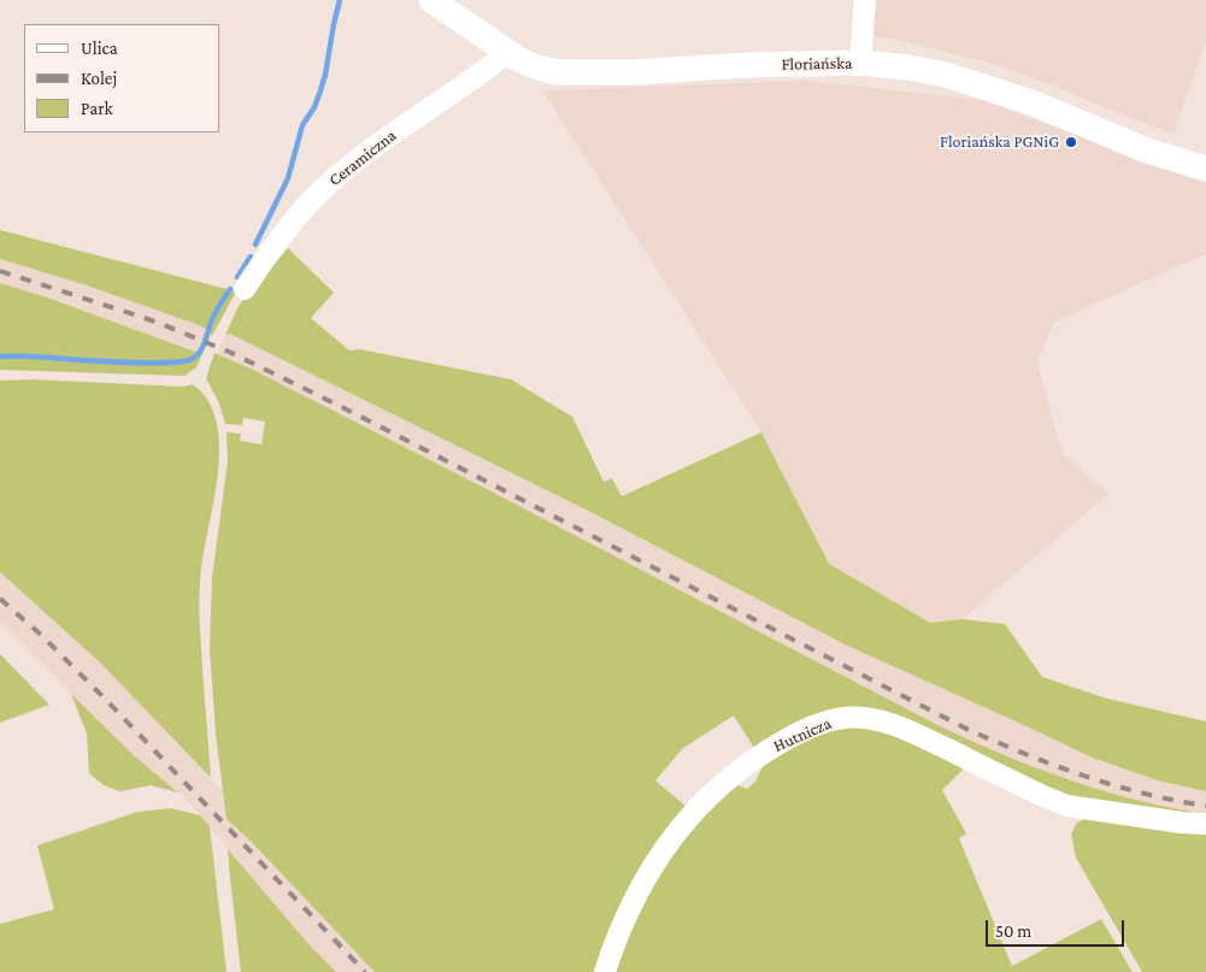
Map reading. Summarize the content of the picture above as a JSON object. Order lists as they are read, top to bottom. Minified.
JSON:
{"streets":{"street":["Floriańska","Ceramiczna","Hutnicza"]},"crossings":[["Floriańska","Ceramiczna"]],"places":["Floriańska PGNiG"],"legend":["Ulica","Kolej","Park"],"scale_bar":"50 m"}
